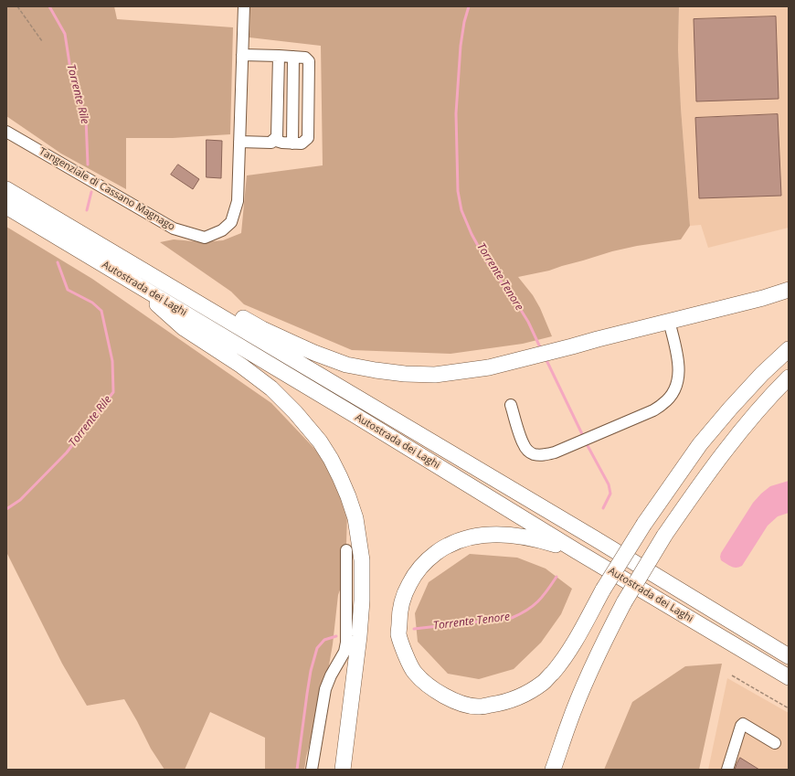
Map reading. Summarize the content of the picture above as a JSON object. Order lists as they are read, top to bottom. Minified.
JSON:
{"streets":{"highway":["Autostrada dei Laghi"],"street":["Tangenziale di Cassano Magnago"]},"water":["Torrente Rile","Torrente Tenore"]}
